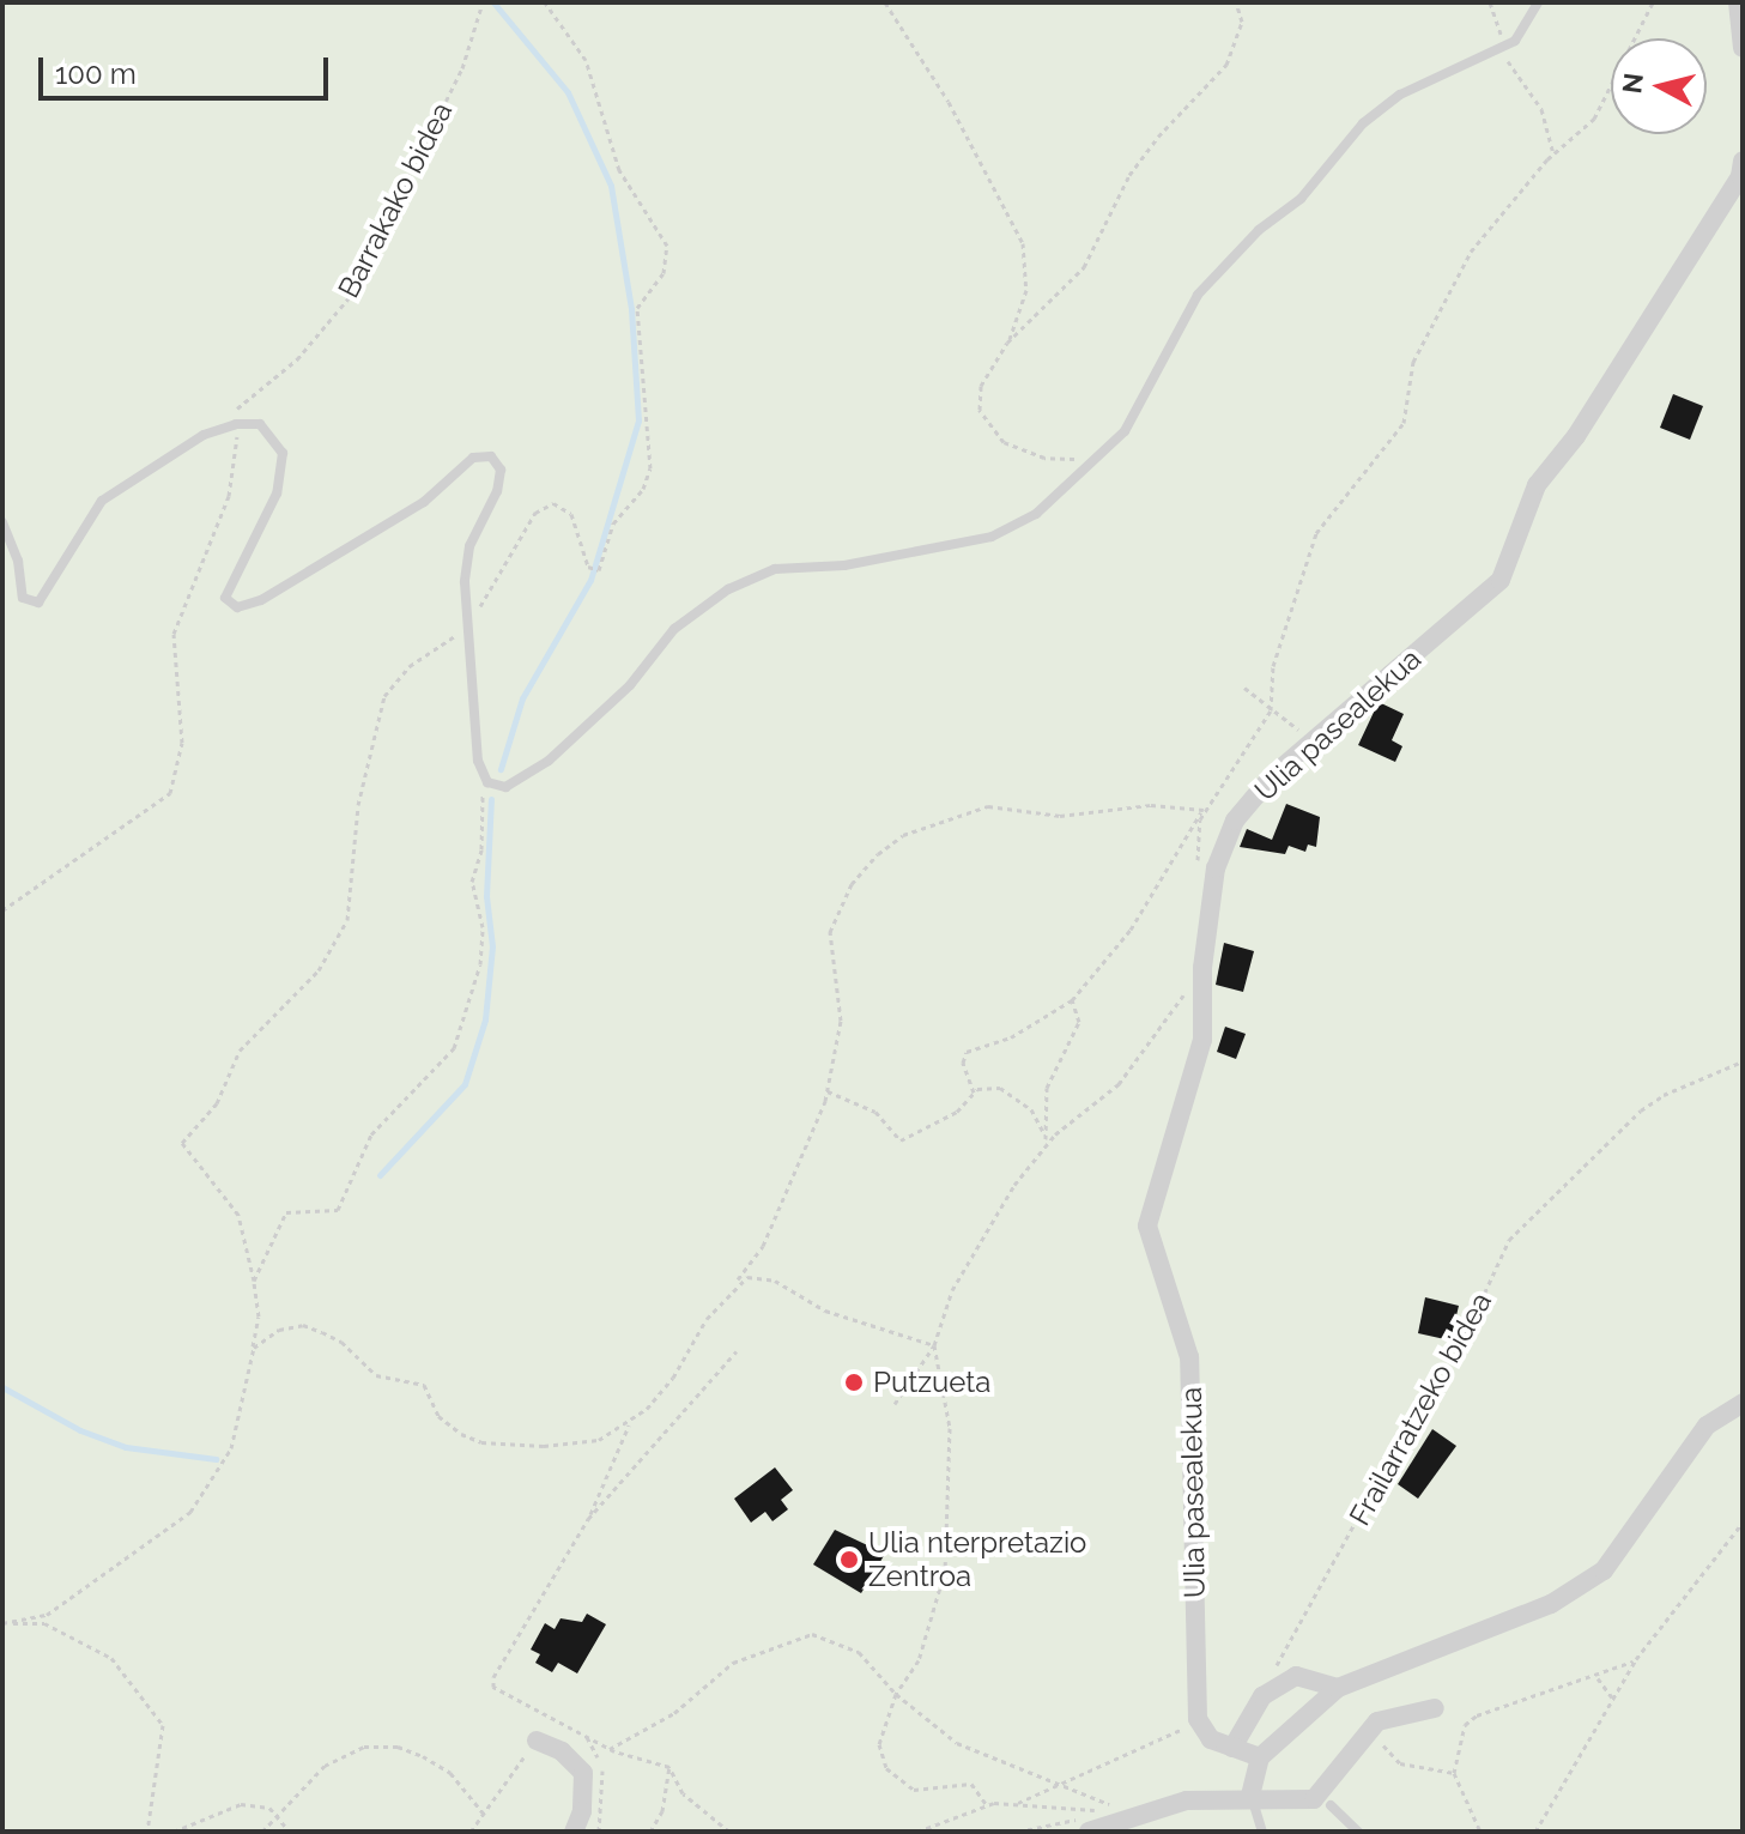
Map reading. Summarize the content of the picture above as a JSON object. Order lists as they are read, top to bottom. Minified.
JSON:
{"streets":{"street":["Ulia pasealekua"],"path":["Barrakako bidea","Frailarratzeko bidea"]},"places":["Putzueta","Ulia nterpretazio Zentroa"],"scale_bar":"100 m","north":"left"}
